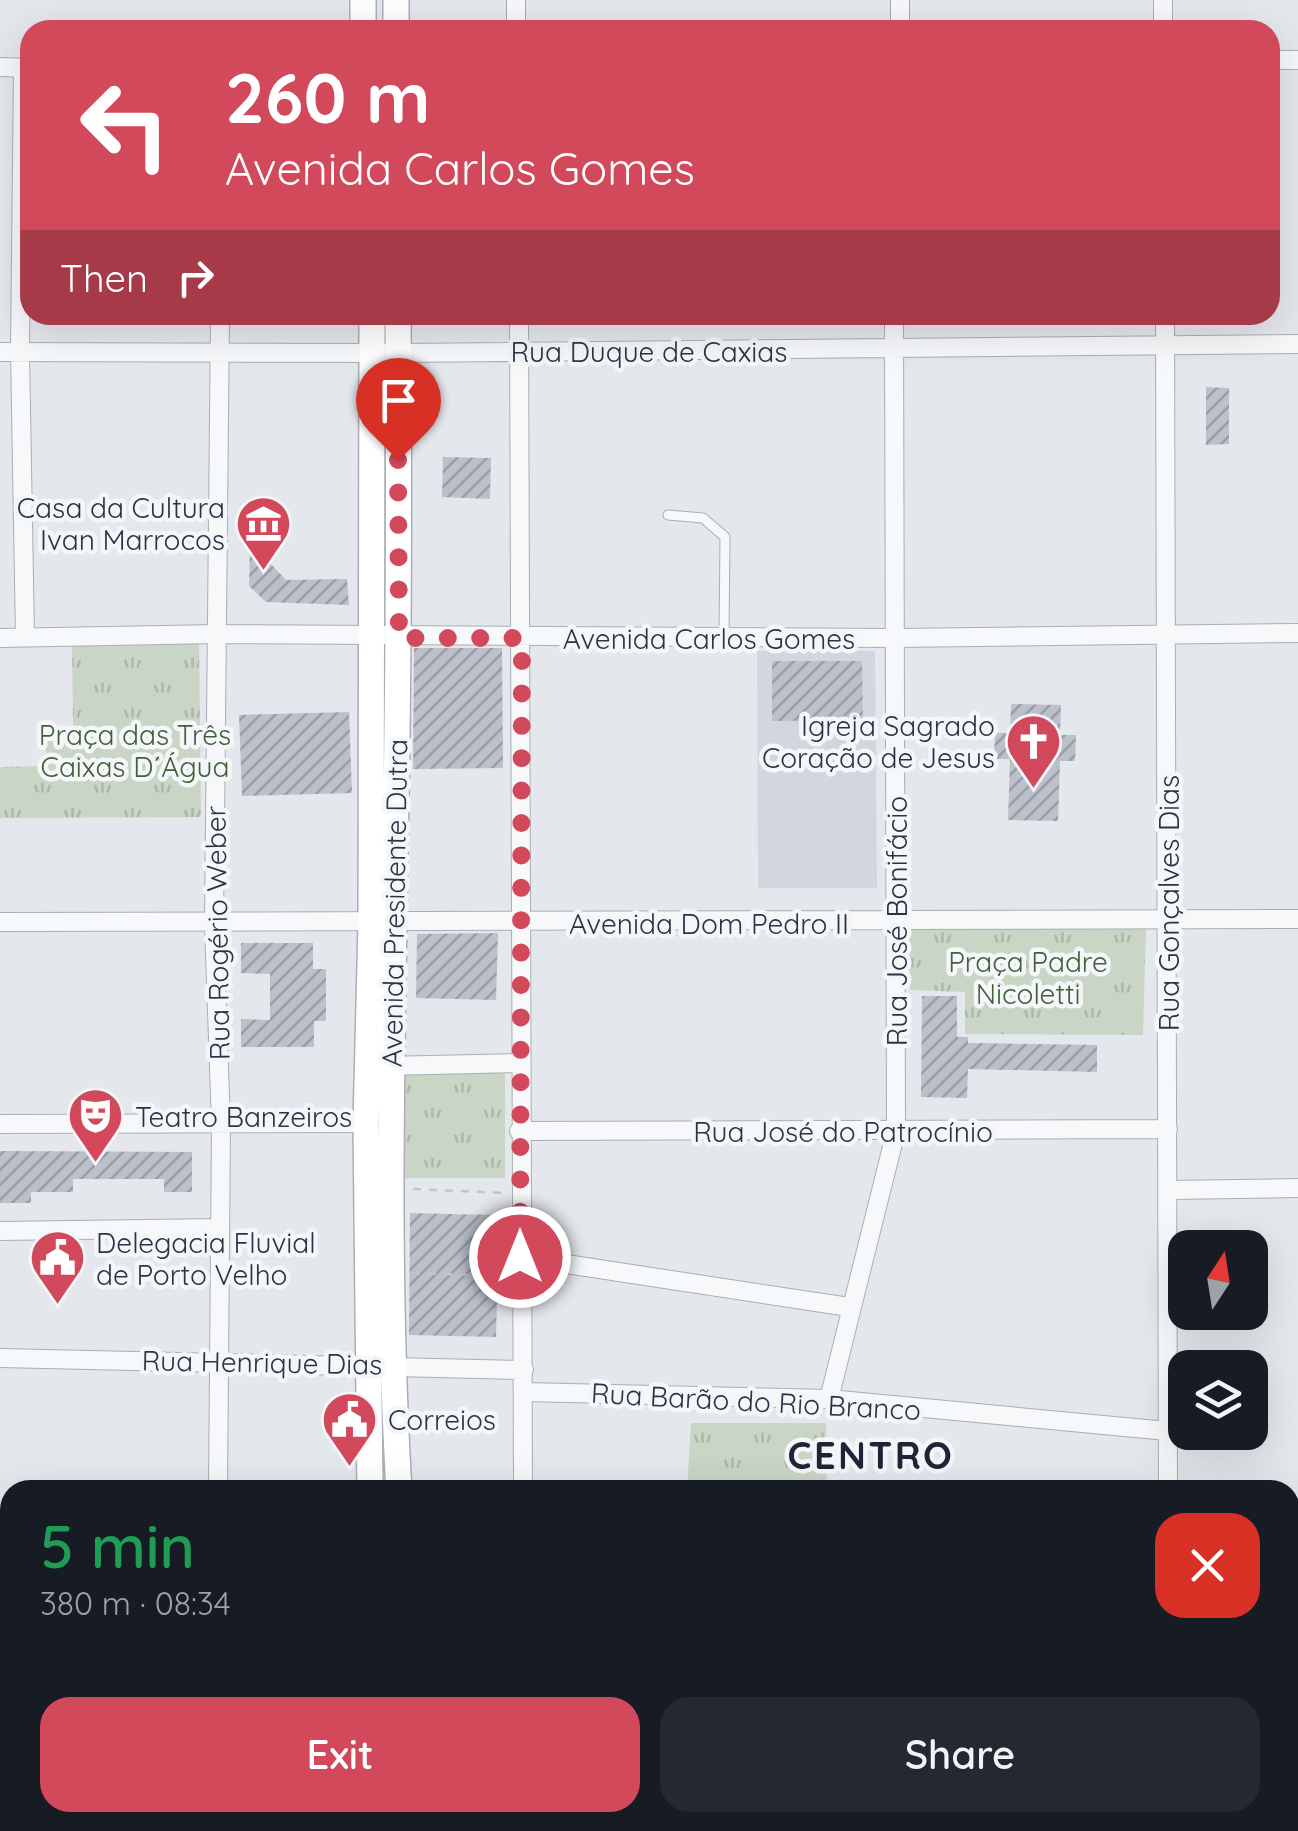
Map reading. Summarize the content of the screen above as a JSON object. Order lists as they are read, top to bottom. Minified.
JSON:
{"streets":{"street":["Rua Duque de Caxias","Avenida Carlos Gomes","Avenida Presidente Dutra","Rua Gonçalves Dias","Rua José Bonifácio","Avenida Dom Pedro II","Rua Rogério Weber","Rua José do Patrocínio","Rua Henrique Dias","Rua Barão do Rio Branco"]},"crossings":[["Rua Duque de Caxias","Avenida Presidente Dutra"],["Rua Duque de Caxias","Rua Gonçalves Dias"],["Rua Duque de Caxias","Rua José Bonifácio"],["Rua Duque de Caxias","Rua Rogério Weber"],["Avenida Carlos Gomes","Avenida Presidente Dutra"],["Avenida Carlos Gomes","Rua Gonçalves Dias"],["Avenida Carlos Gomes","Rua José Bonifácio"],["Avenida Carlos Gomes","Rua Rogério Weber"],["Avenida Presidente Dutra","Avenida Dom Pedro II"],["Avenida Presidente Dutra","Rua Henrique Dias"],["Rua Gonçalves Dias","Avenida Dom Pedro II"],["Rua Gonçalves Dias","Rua José do Patrocínio"],["Rua Gonçalves Dias","Rua Barão do Rio Branco"],["Rua José Bonifácio","Avenida Dom Pedro II"],["Rua José Bonifácio","Rua José do Patrocínio"],["Rua José Bonifácio","Rua Barão do Rio Branco"],["Avenida Dom Pedro II","Rua Rogério Weber"],["Rua Rogério Weber","Rua Henrique Dias"]],"districts":["CENTRO"],"parks":["Praça das Três Caixas D´Água","Praça Padre Nicoletti"],"places":{"museum":["Casa da Cultura Ivan Marrocos"],"church":["Igreja Sagrado Coração de Jesus"],"theatre":["Teatro Banzeiros"],"public building":["Delegacia Fluvial de Porto Velho","Correios"]},"north":"top","page":{"turn":["260 m","Avenida Carlos Gomes"],"then":"Then","heading":["5 min","380 m · 08:34"],"buttons":["Exit","Share"]}}
